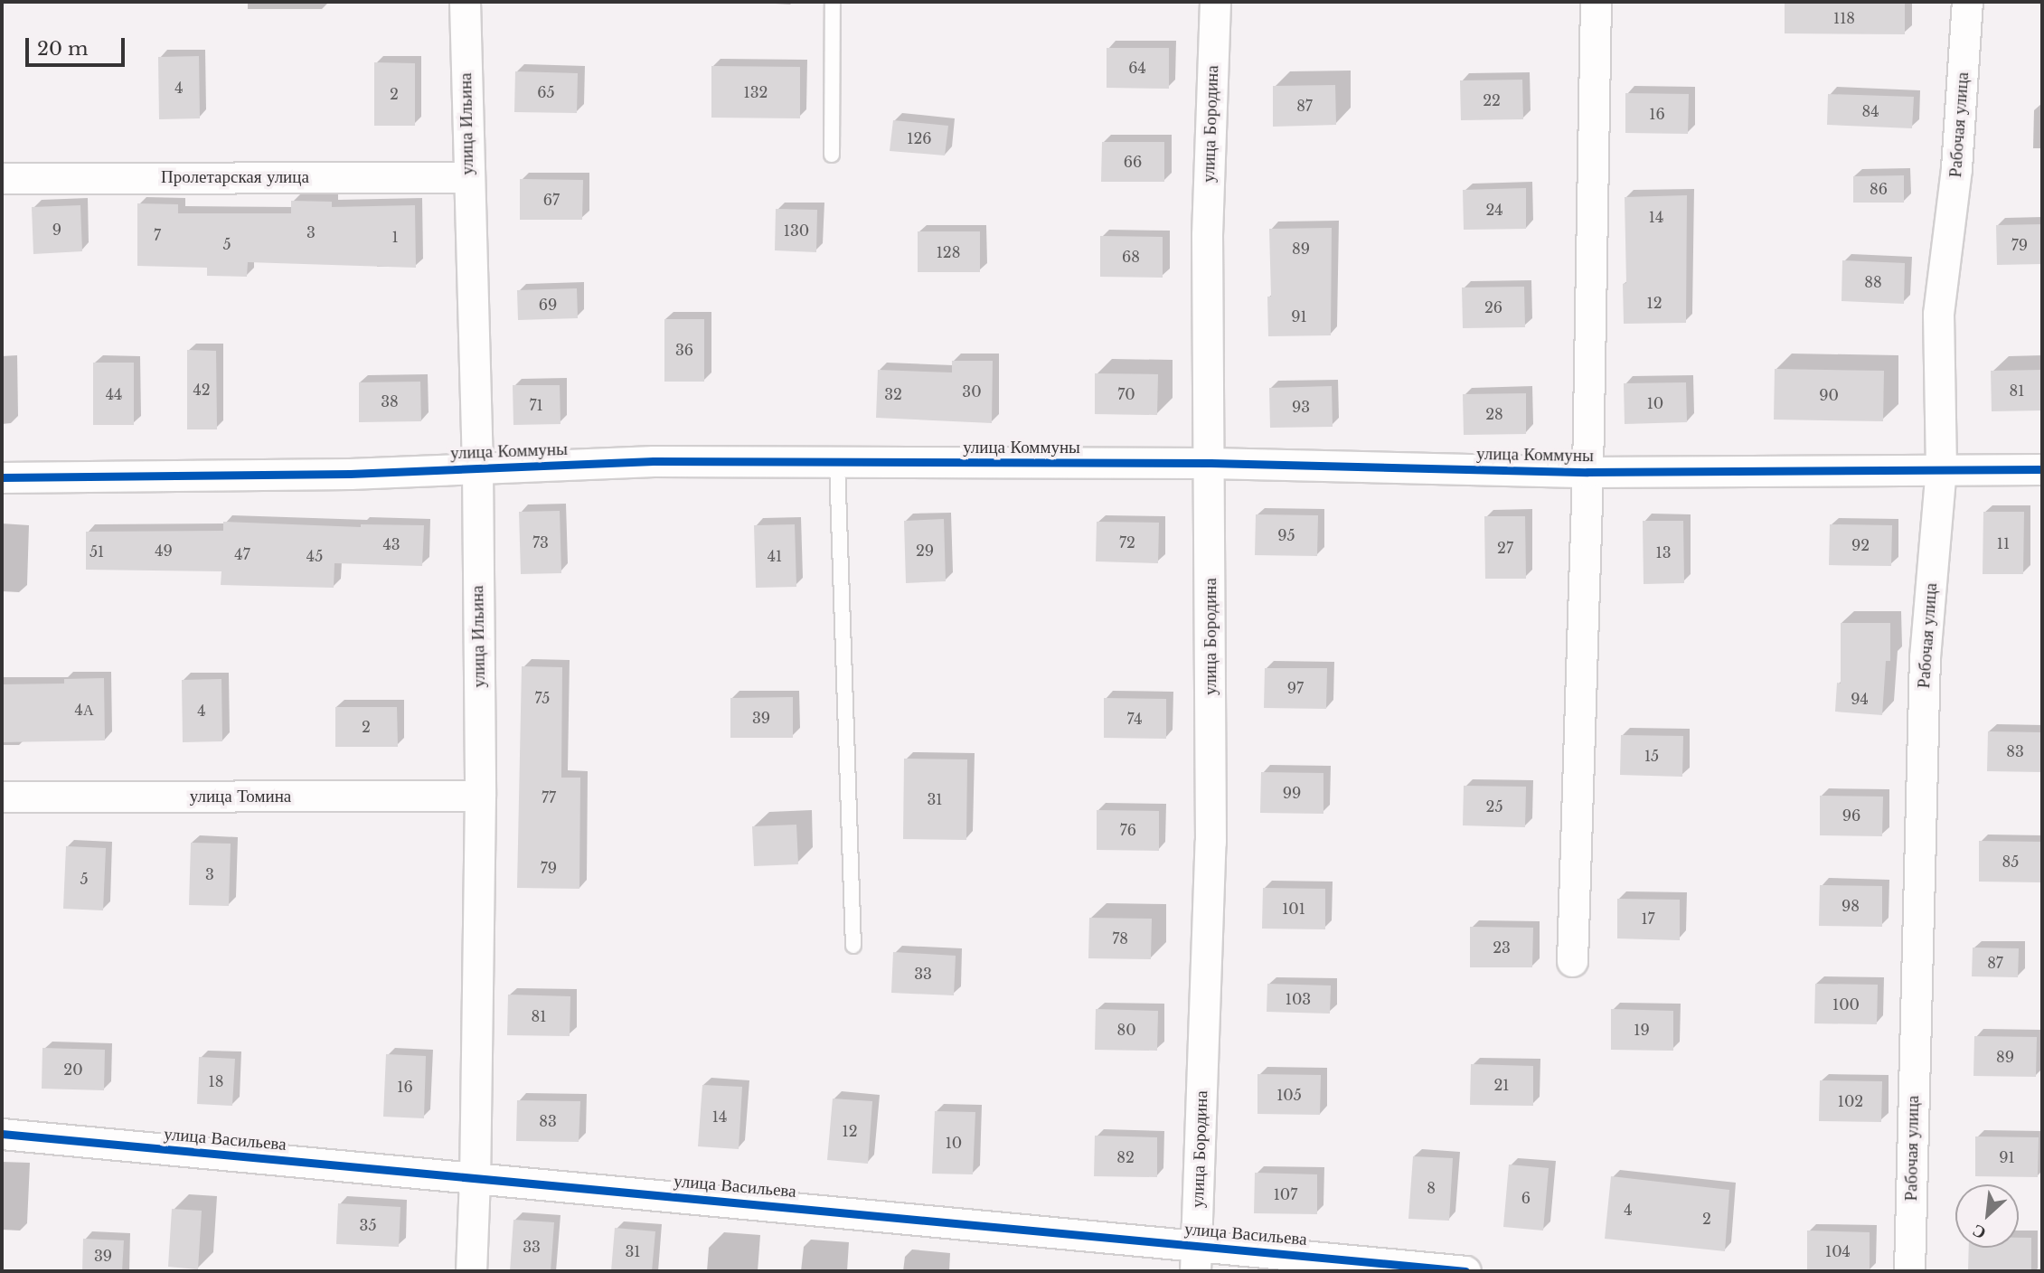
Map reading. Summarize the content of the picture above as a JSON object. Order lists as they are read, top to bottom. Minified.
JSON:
{"streets":{"street":["улица Ильина","улица Бородина","Рабочая улица","Пролетарская улица","улица Коммуны","улица Томина","улица Васильева"]},"crossings":[["улица Ильина","Пролетарская улица"],["улица Ильина","улица Коммуны"],["улица Ильина","улица Томина"],["улица Ильина","улица Васильева"],["улица Бородина","улица Коммуны"],["улица Бородина","улица Васильева"],["Рабочая улица","улица Коммуны"]],"house_numbers":["118","64","4","65","132","2","22","87","84","16","126","66","86","67","24","14","9","130","3","7","1","5","79","89","128","68","88","12","69","26","91","36","42","81","30","44","32","70","90","38","10","71","93","28","95","73","72","11","43","92","27","49","29","51","13","47","45","41","97","75","94","4А","4","39","74","2","83","15","99","77","31","25","96","76","85","79","3","5","98","101","17","78","23","87","33","103","100","81","80","19","89","20","18","21","16","105","102","14","83","12","10","82","91","8","107","6","4","2","35","33","31","104","39"],"scale_bar":"20 m","north":"bottom left"}
